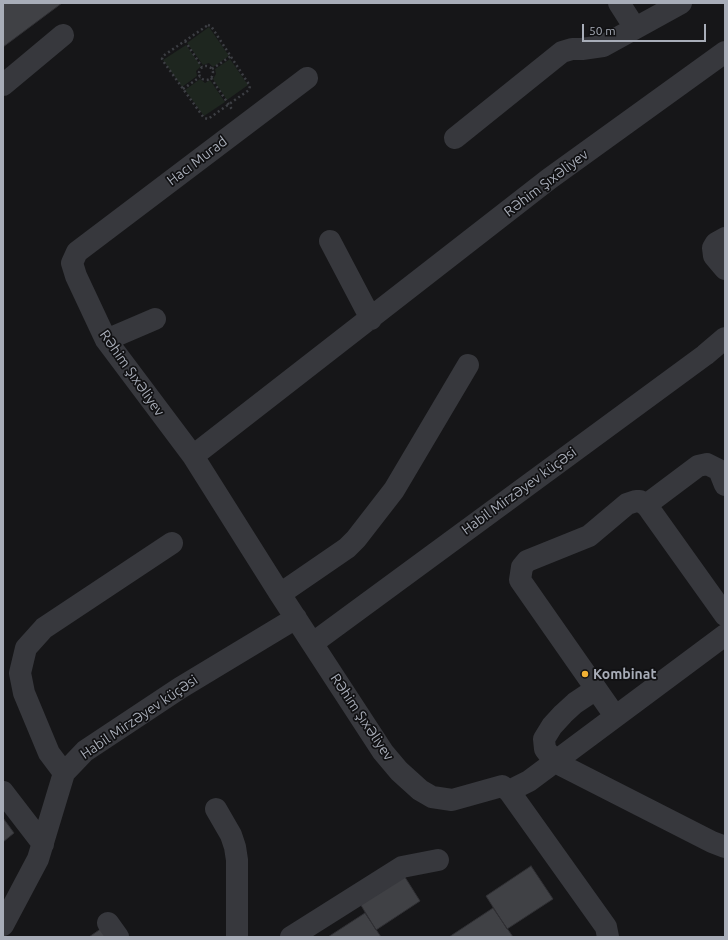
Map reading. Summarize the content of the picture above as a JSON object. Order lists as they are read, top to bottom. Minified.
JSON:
{"streets":{"street":["Hacı Murad","Rəhim Şıxəliyev","Habil Mirzəyev küçəsi"]},"crossings":[["Hacı Murad","Rəhim Şıxəliyev"],["Rəhim Şıxəliyev","Habil Mirzəyev küçəsi"]],"places":["Kombinat"],"scale_bar":"50 m"}
